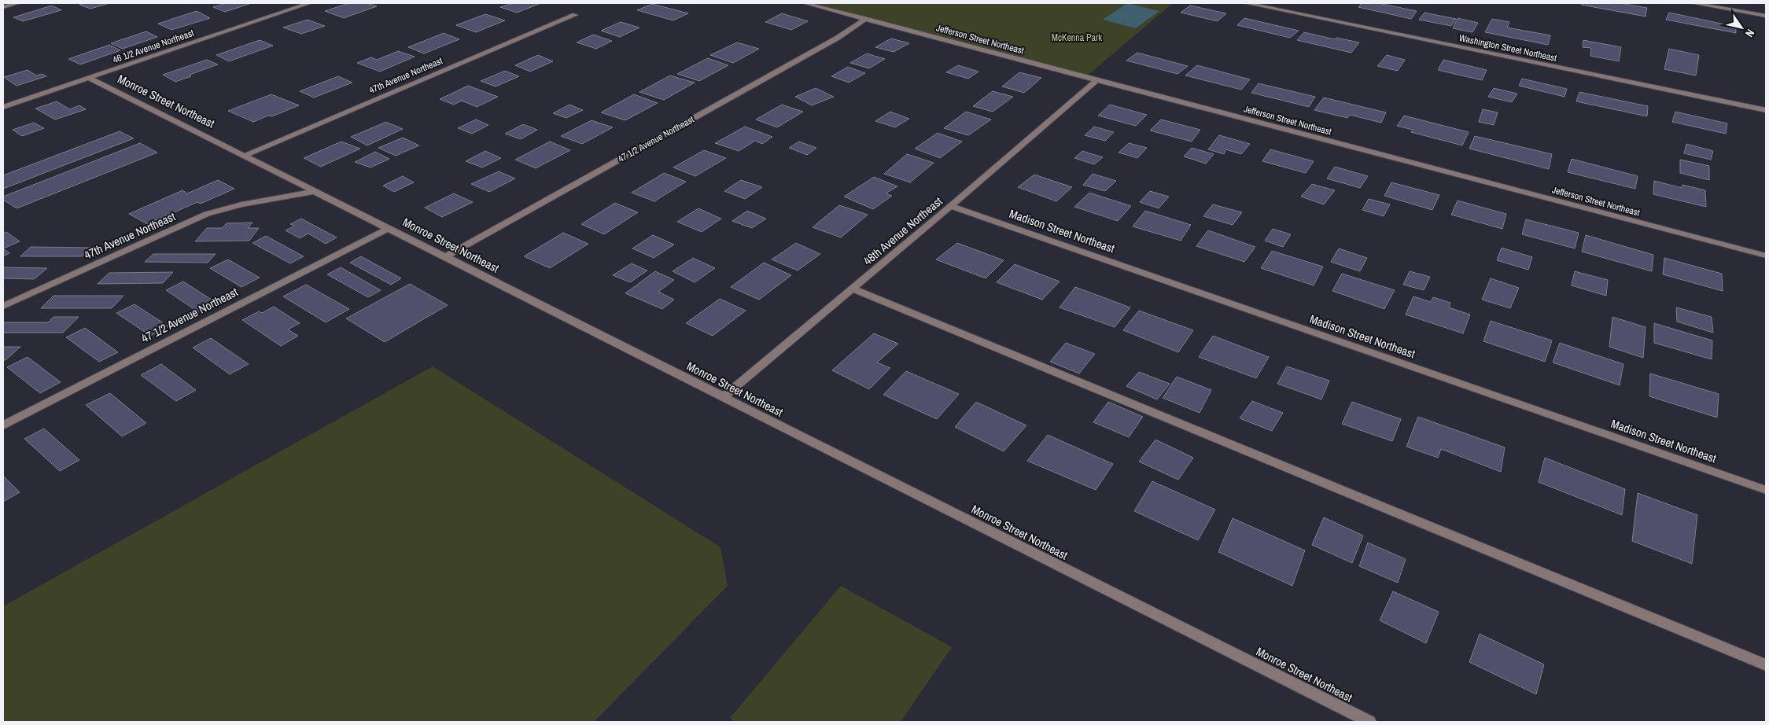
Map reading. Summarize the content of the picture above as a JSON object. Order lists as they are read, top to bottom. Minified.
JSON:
{"streets":{"street":["Jefferson Street Northeast","46 1/2 Avenue Northeast","Washington Street Northeast","47th Avenue Northeast","Monroe Street Northeast","47 1/2 Avenue Northeast","48th Avenue Northeast","Madison Street Northeast"]},"crossings":[["Jefferson Street Northeast","47 1/2 Avenue Northeast"],["Jefferson Street Northeast","48th Avenue Northeast"],["46 1/2 Avenue Northeast","Monroe Street Northeast"],["47th Avenue Northeast","Monroe Street Northeast"],["Monroe Street Northeast","47 1/2 Avenue Northeast"],["Monroe Street Northeast","48th Avenue Northeast"],["48th Avenue Northeast","Madison Street Northeast"]],"parks":["McKenna Park"],"north":"bottom right"}
